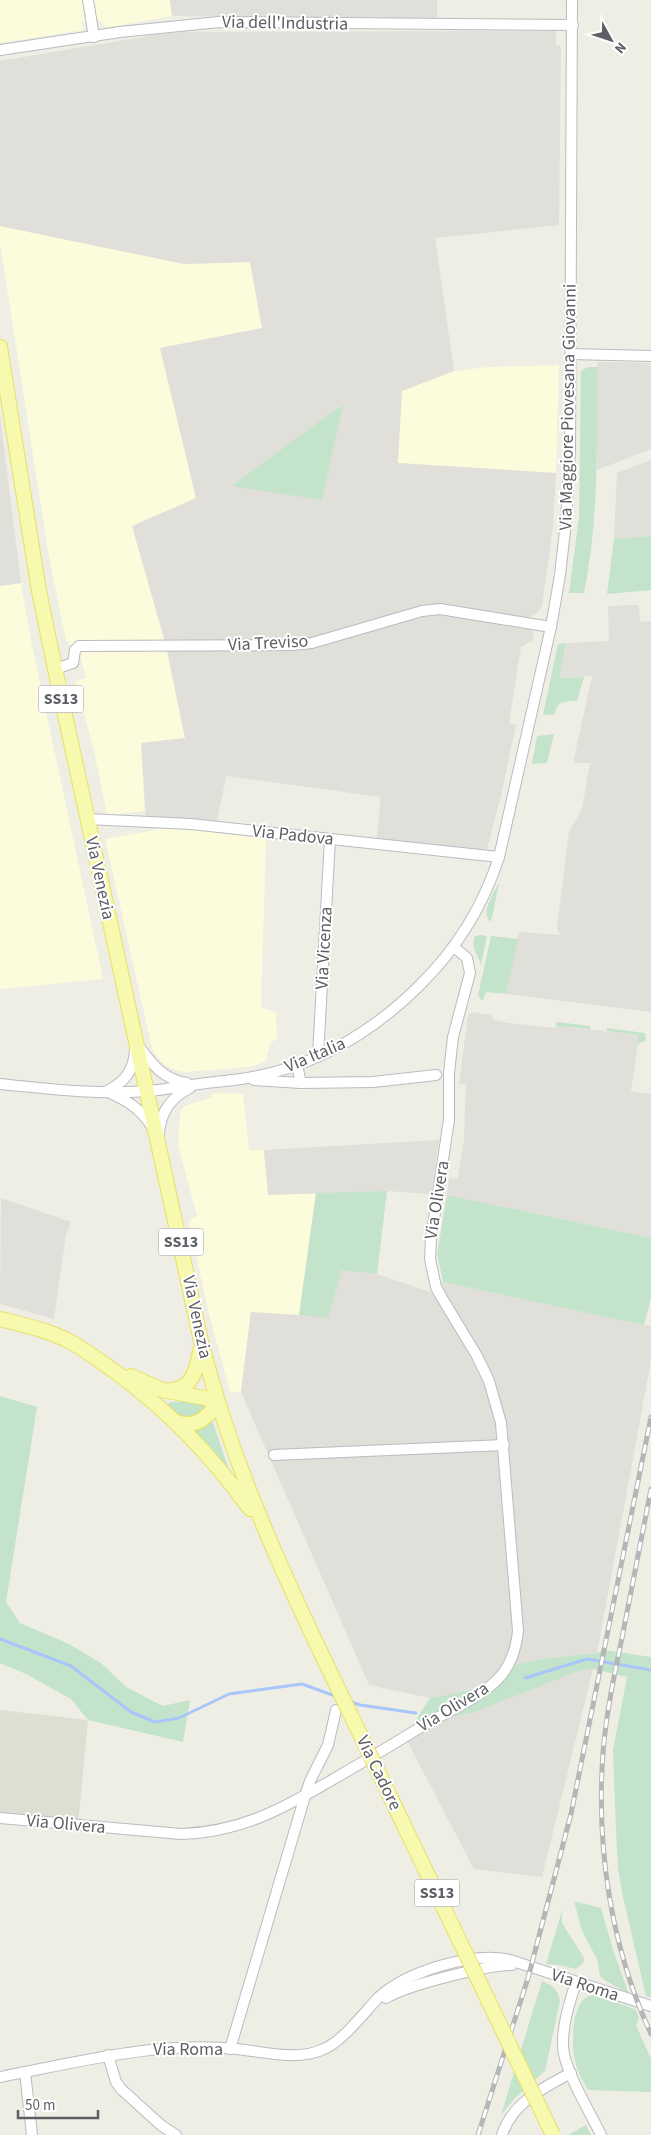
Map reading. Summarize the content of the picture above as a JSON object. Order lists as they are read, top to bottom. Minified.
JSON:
{"streets":{"main road":["SS13","Via Venezia","Via Cadore"],"street":["Via dell'Industria","Via Maggiore Piovesana Giovanni","Via Treviso","Via Padova","Via Vicenza","Via Italia","Via Olivera","Via Roma"]},"crossings":[["Via dell'Industria","Via Maggiore Piovesana Giovanni"],["Via Maggiore Piovesana Giovanni","Via Treviso"],["Via Maggiore Piovesana Giovanni","Via Padova"],["Via Maggiore Piovesana Giovanni","Via Italia"],["Via Maggiore Piovesana Giovanni","Via Olivera"],["Via Treviso","Via Venezia"],["Via Padova","Via Venezia"],["Via Padova","Via Vicenza"],["Via Venezia","Via Italia"],["Via Venezia","Via Cadore"],["Via Vicenza","Via Italia"]],"scale_bar":"50 m","north":"bottom right"}
